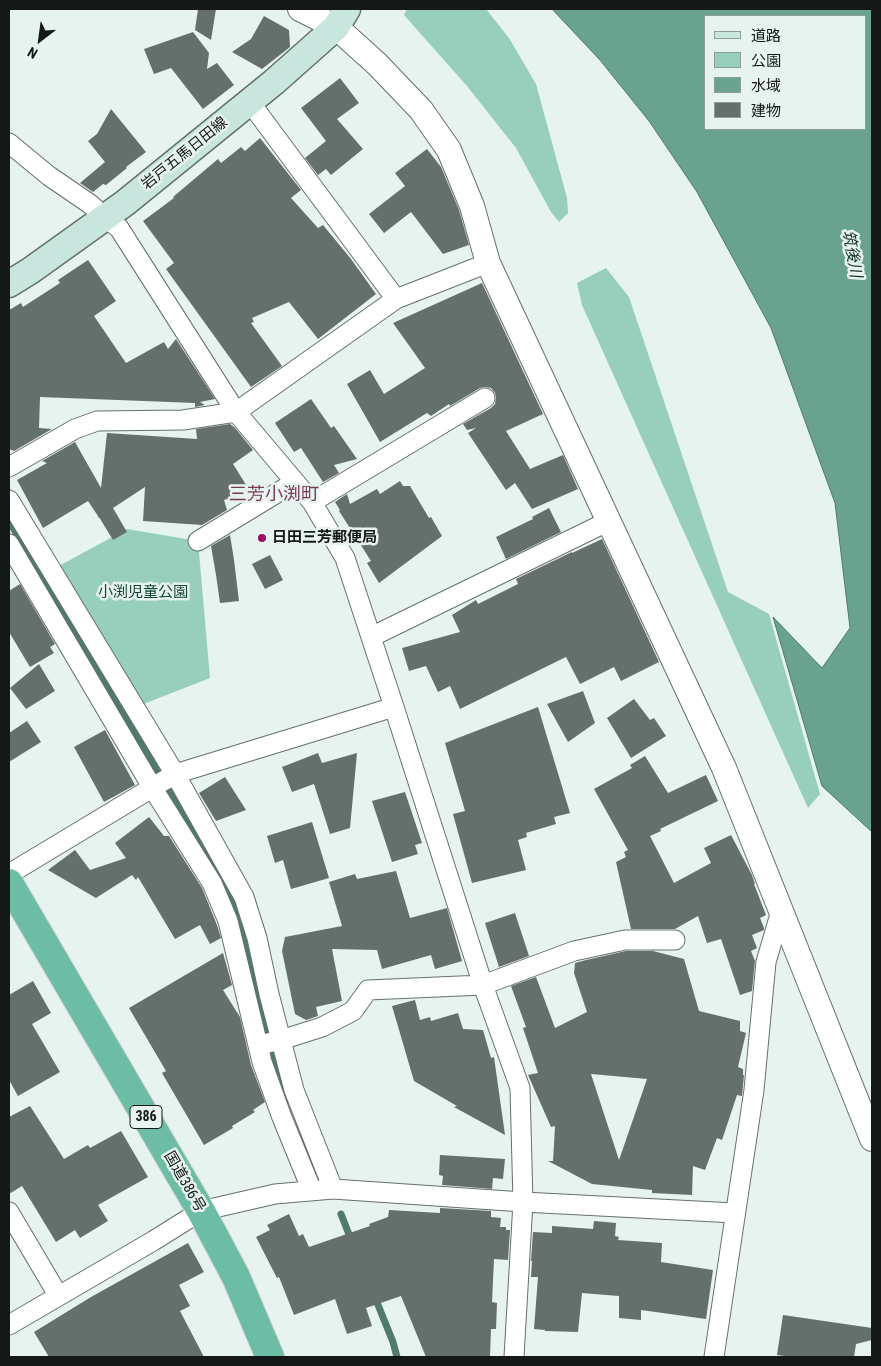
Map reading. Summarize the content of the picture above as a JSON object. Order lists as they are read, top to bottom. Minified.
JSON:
{"streets":{"highway":["386","国道386号"],"main road":["岩戸五馬日田線"]},"districts":["三芳小渕町"],"water":["筑後川"],"parks":["小渕児童公園"],"places":["日田三芳郵便局"],"legend":["道路","公園","水域","建物"],"north":"bottom left"}
